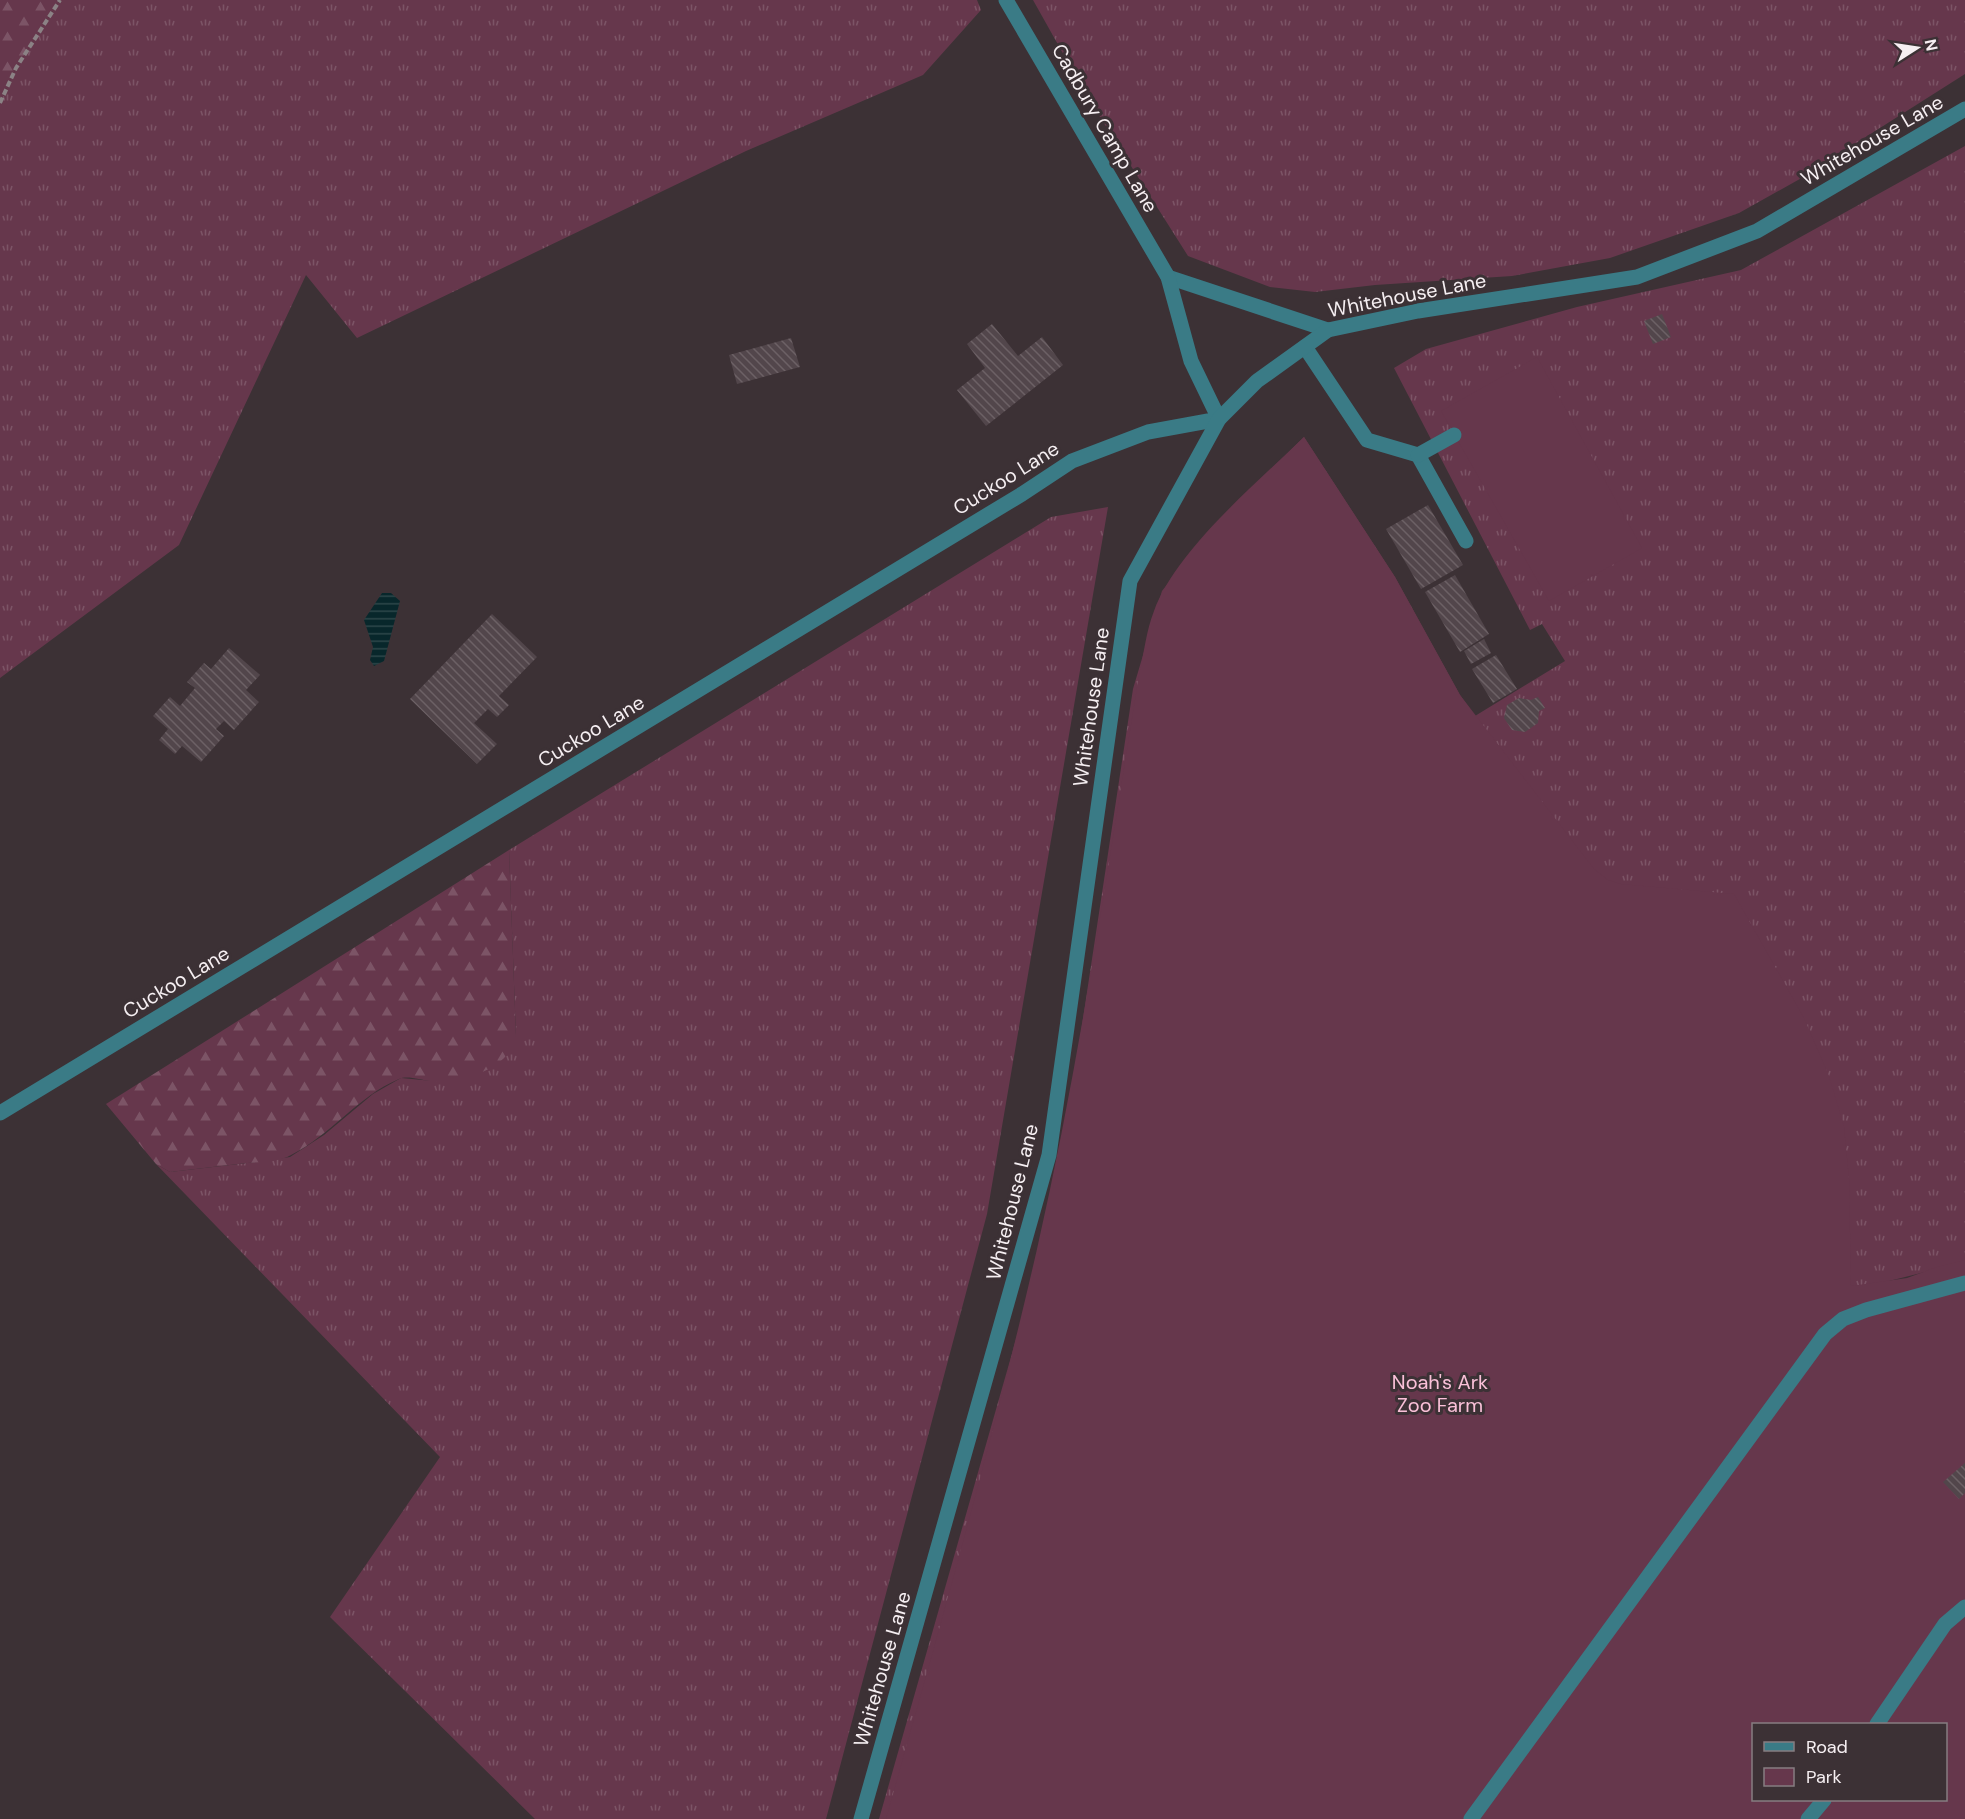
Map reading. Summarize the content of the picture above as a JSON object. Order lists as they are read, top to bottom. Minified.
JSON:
{"streets":{"street":["Cadbury Camp Lane","Whitehouse Lane","Cuckoo Lane"]},"crossings":[["Cadbury Camp Lane","Whitehouse Lane"],["Cadbury Camp Lane","Cuckoo Lane"],["Whitehouse Lane","Cuckoo Lane"]],"parks":["Noah's Ark Zoo Farm"],"legend":["Road","Park"],"north":"right"}
